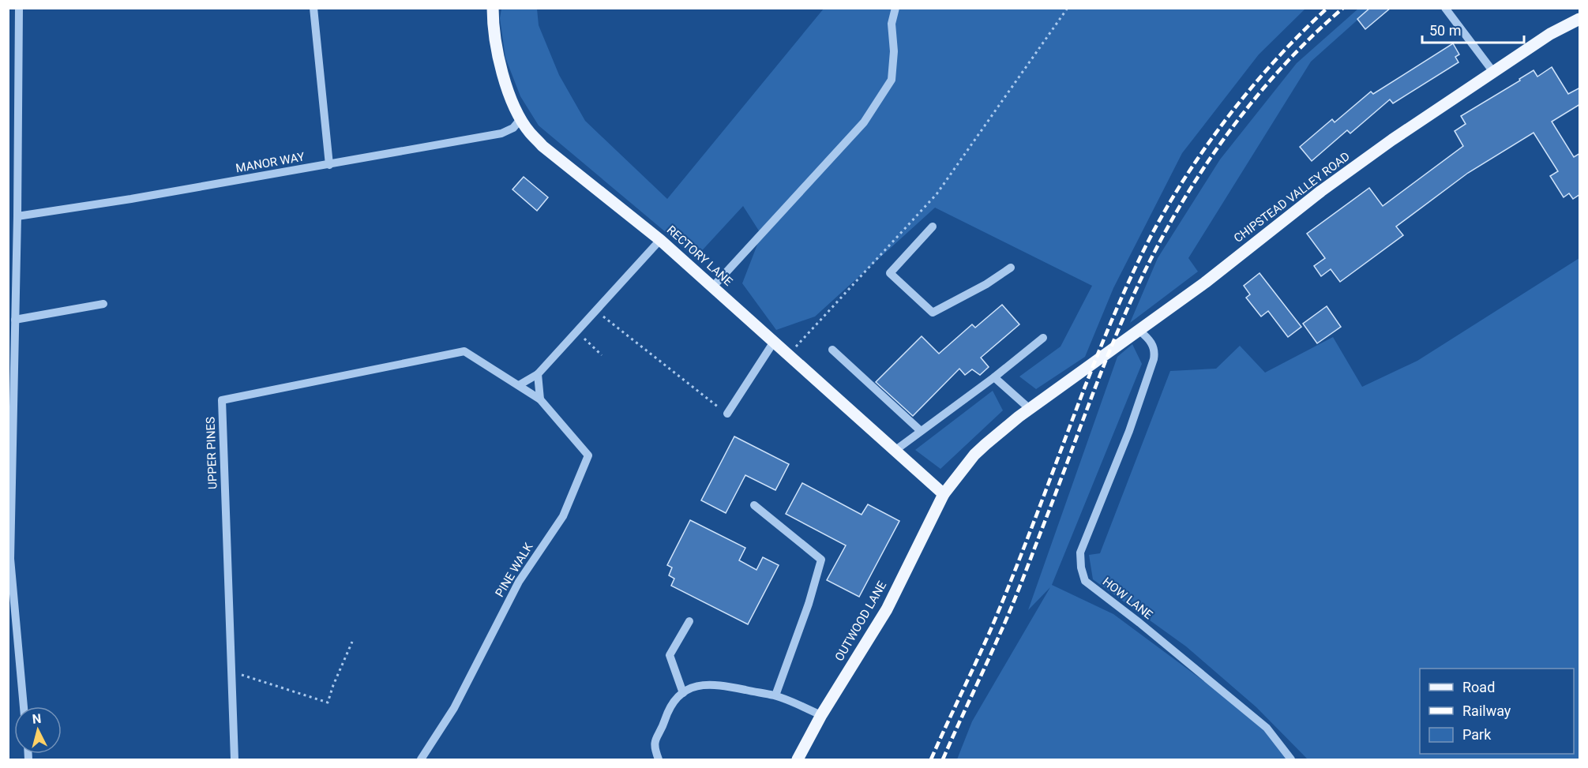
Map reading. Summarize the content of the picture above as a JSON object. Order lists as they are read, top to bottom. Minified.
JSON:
{"streets":{"main road":["CHIPSTEAD VALLEY ROAD","RECTORY LANE","OUTWOOD LANE"],"street":["MANOR WAY","UPPER PINES","PINE WALK","HOW LANE"]},"crossings":[["MANOR WAY","RECTORY LANE"],["CHIPSTEAD VALLEY ROAD","RECTORY LANE"],["CHIPSTEAD VALLEY ROAD","HOW LANE"],["CHIPSTEAD VALLEY ROAD","OUTWOOD LANE"],["RECTORY LANE","OUTWOOD LANE"],["UPPER PINES","PINE WALK"]],"legend":["Road","Railway","Park"],"scale_bar":"50 m","north":"top"}
